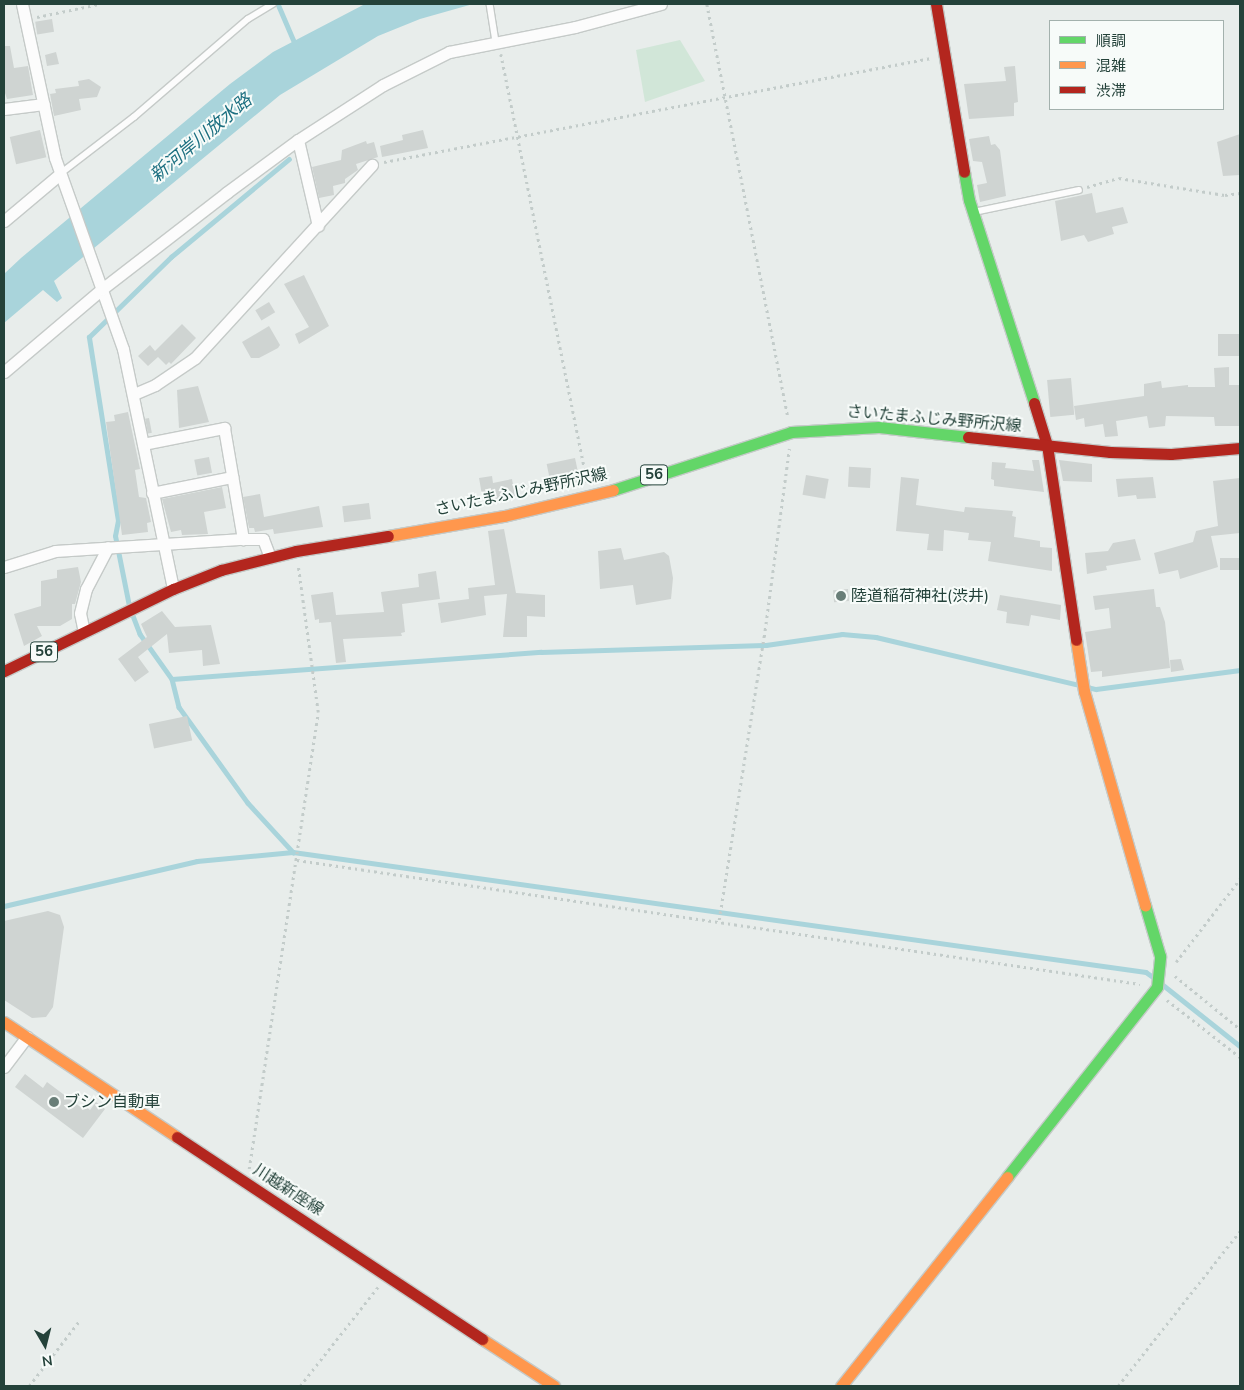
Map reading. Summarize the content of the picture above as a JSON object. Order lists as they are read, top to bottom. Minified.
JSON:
{"streets":{"main road":["さいたまふじみ野所沢線","56","川越新座線"]},"water":["新河岸川放水路"],"places":["陸道稲荷神社(渋井)","ブシン自動車"],"legend":["順調","混雑","渋滞"],"north":"bottom"}
